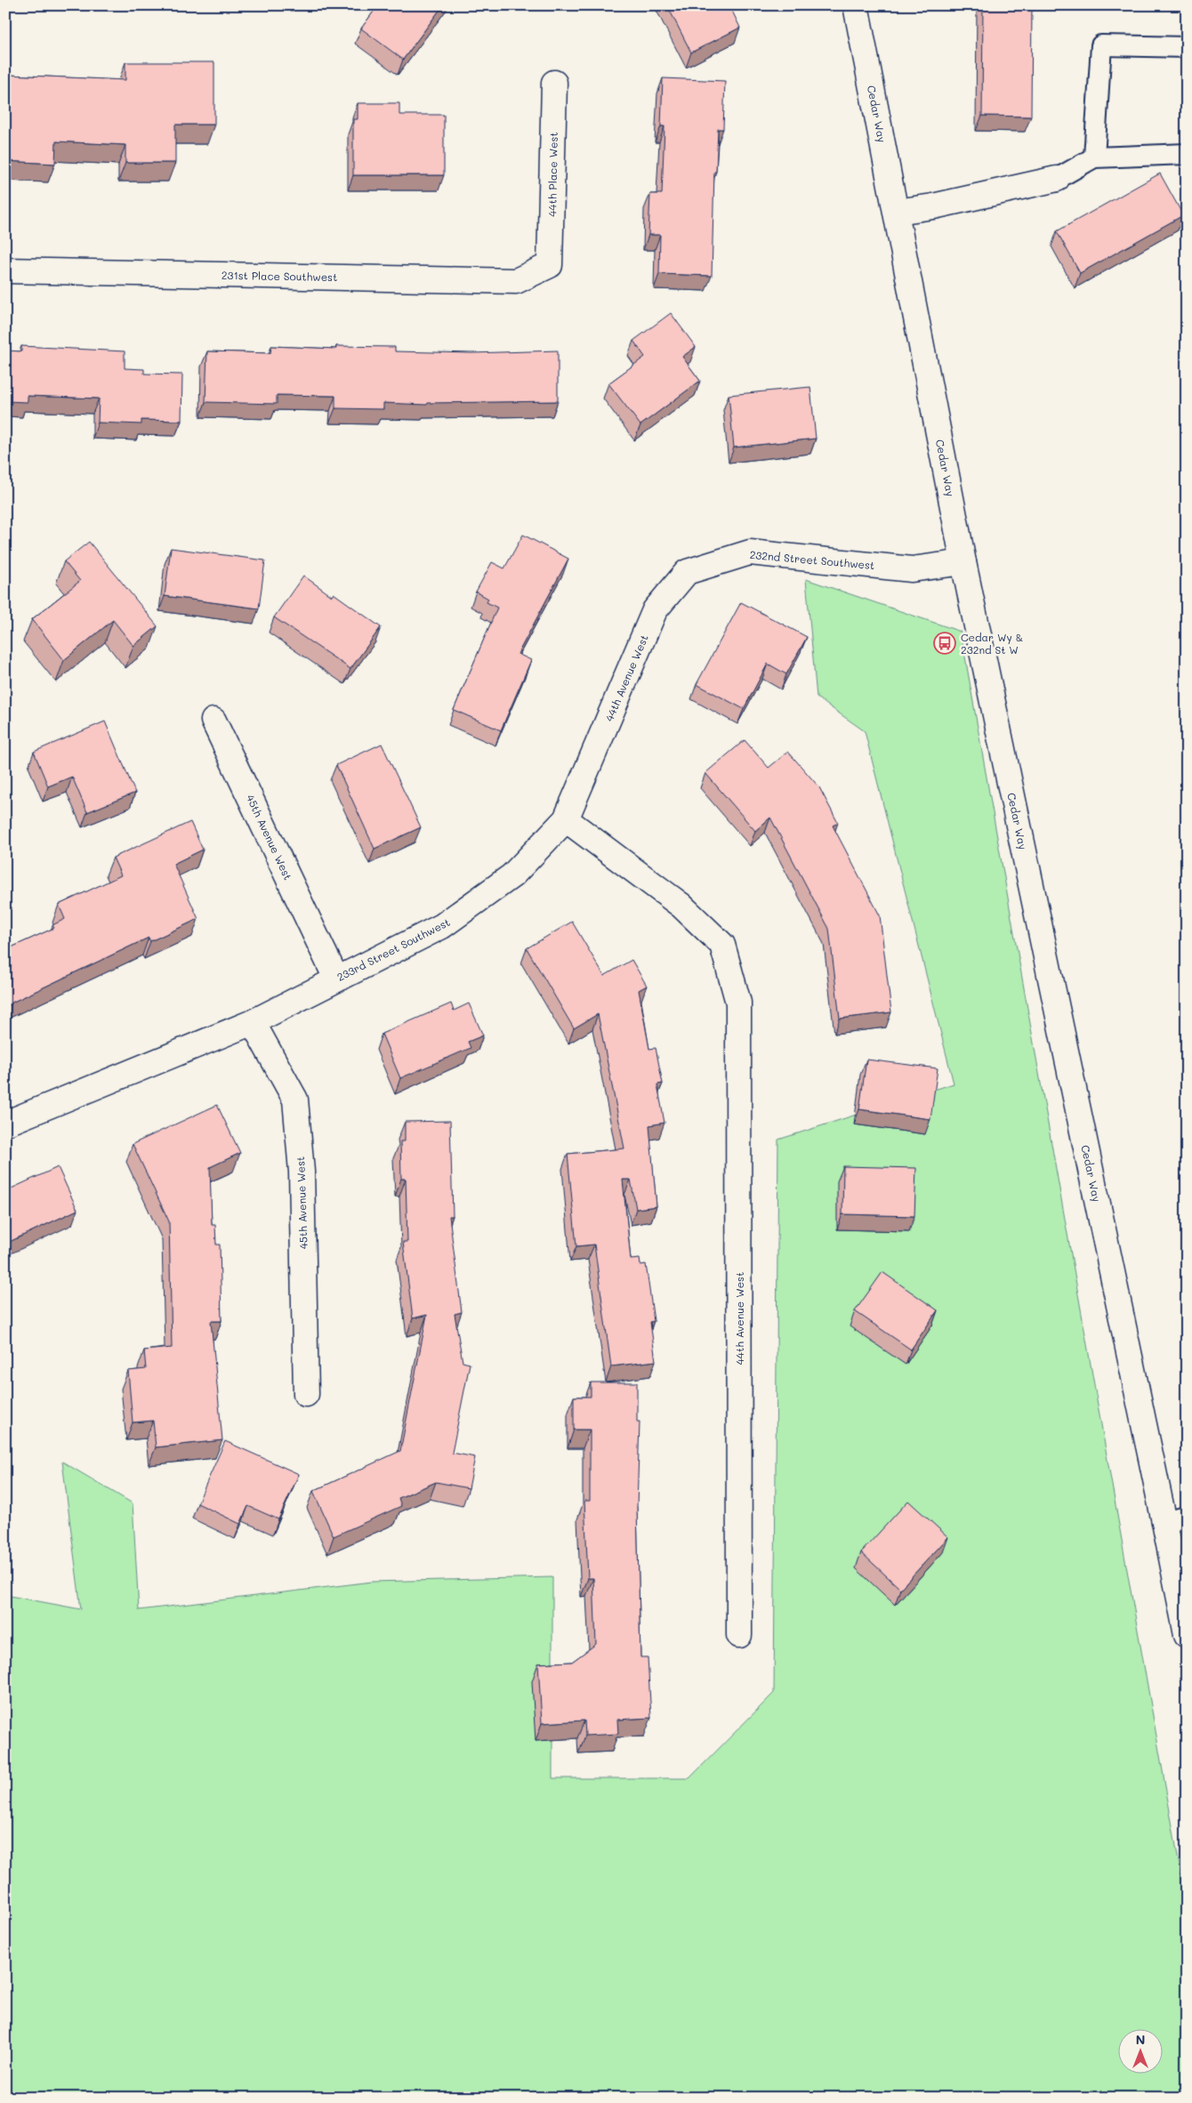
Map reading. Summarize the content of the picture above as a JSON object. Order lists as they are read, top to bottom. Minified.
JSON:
{"streets":{"street":["Cedar Way","44th Place West","231st Place Southwest","232nd Street Southwest","44th Avenue West","45th Avenue West","233rd Street Southwest"]},"crossings":[["Cedar Way","232nd Street Southwest"],["44th Place West","231st Place Southwest"],["232nd Street Southwest","44th Avenue West"],["44th Avenue West","233rd Street Southwest"],["45th Avenue West","233rd Street Southwest"]],"places":{"bus stop":["Cedar Wy & 232nd St W"]},"north":"top"}
